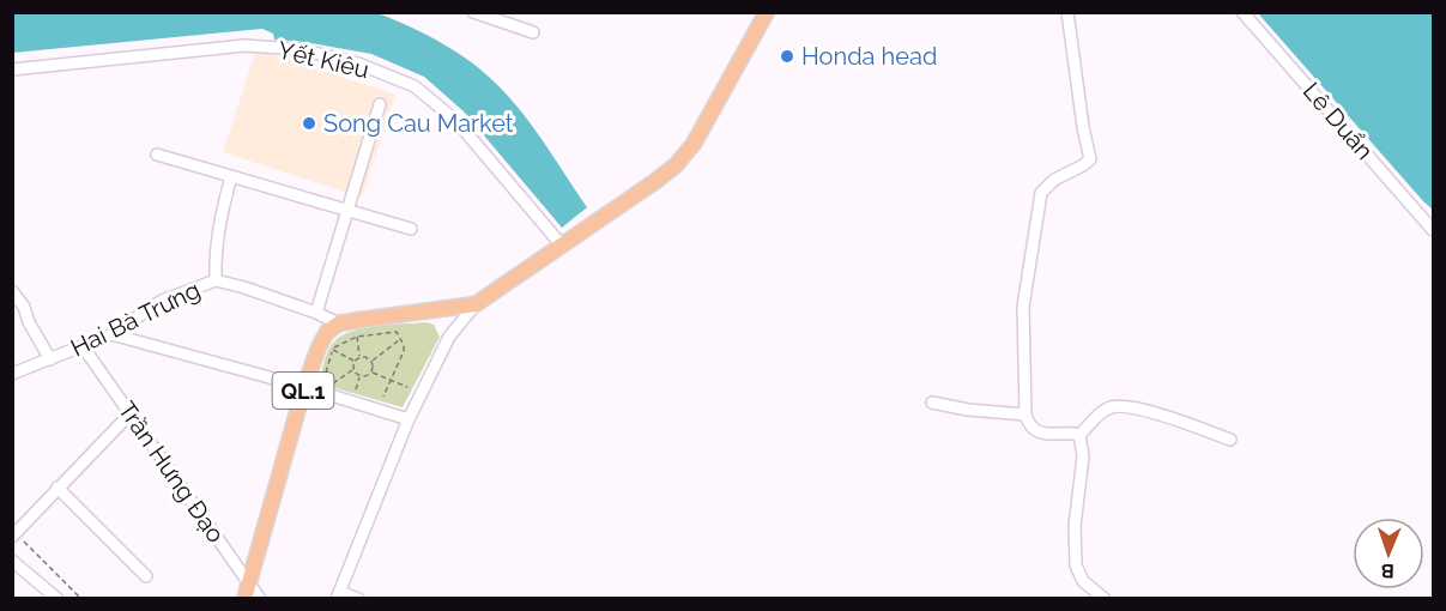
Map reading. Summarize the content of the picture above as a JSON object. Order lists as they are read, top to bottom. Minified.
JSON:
{"streets":{"main road":["QL.1"],"street":["Yết Kiêu","Lê Duẩn","Hai Bà Trưng","Trần Hưng Đạo"]},"crossings":[["Hai Bà Trưng","QL.1"],["Hai Bà Trưng","Trần Hưng Đạo"],["QL.1","Trần Hưng Đạo"]],"places":["Honda head","Song Cau Market"],"north":"bottom"}
